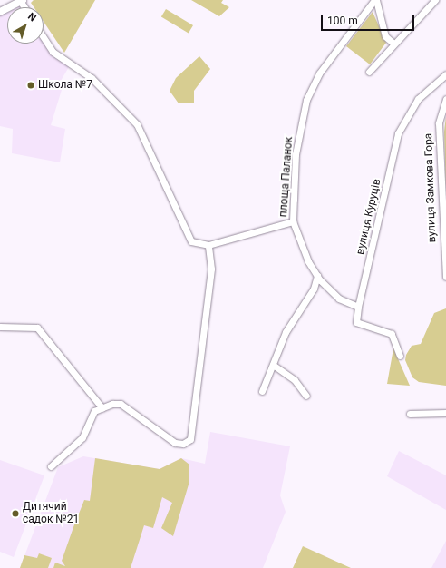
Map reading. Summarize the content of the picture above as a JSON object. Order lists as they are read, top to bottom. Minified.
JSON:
{"streets":{"street":["площа Паланок","вулиця Замкова Гора","вулиця Куруців"]},"crossings":[["площа Паланок","вулиця Куруців"]],"places":["Школа №7","Дитячий садок №21"],"scale_bar":"100 m","north":"top right"}
